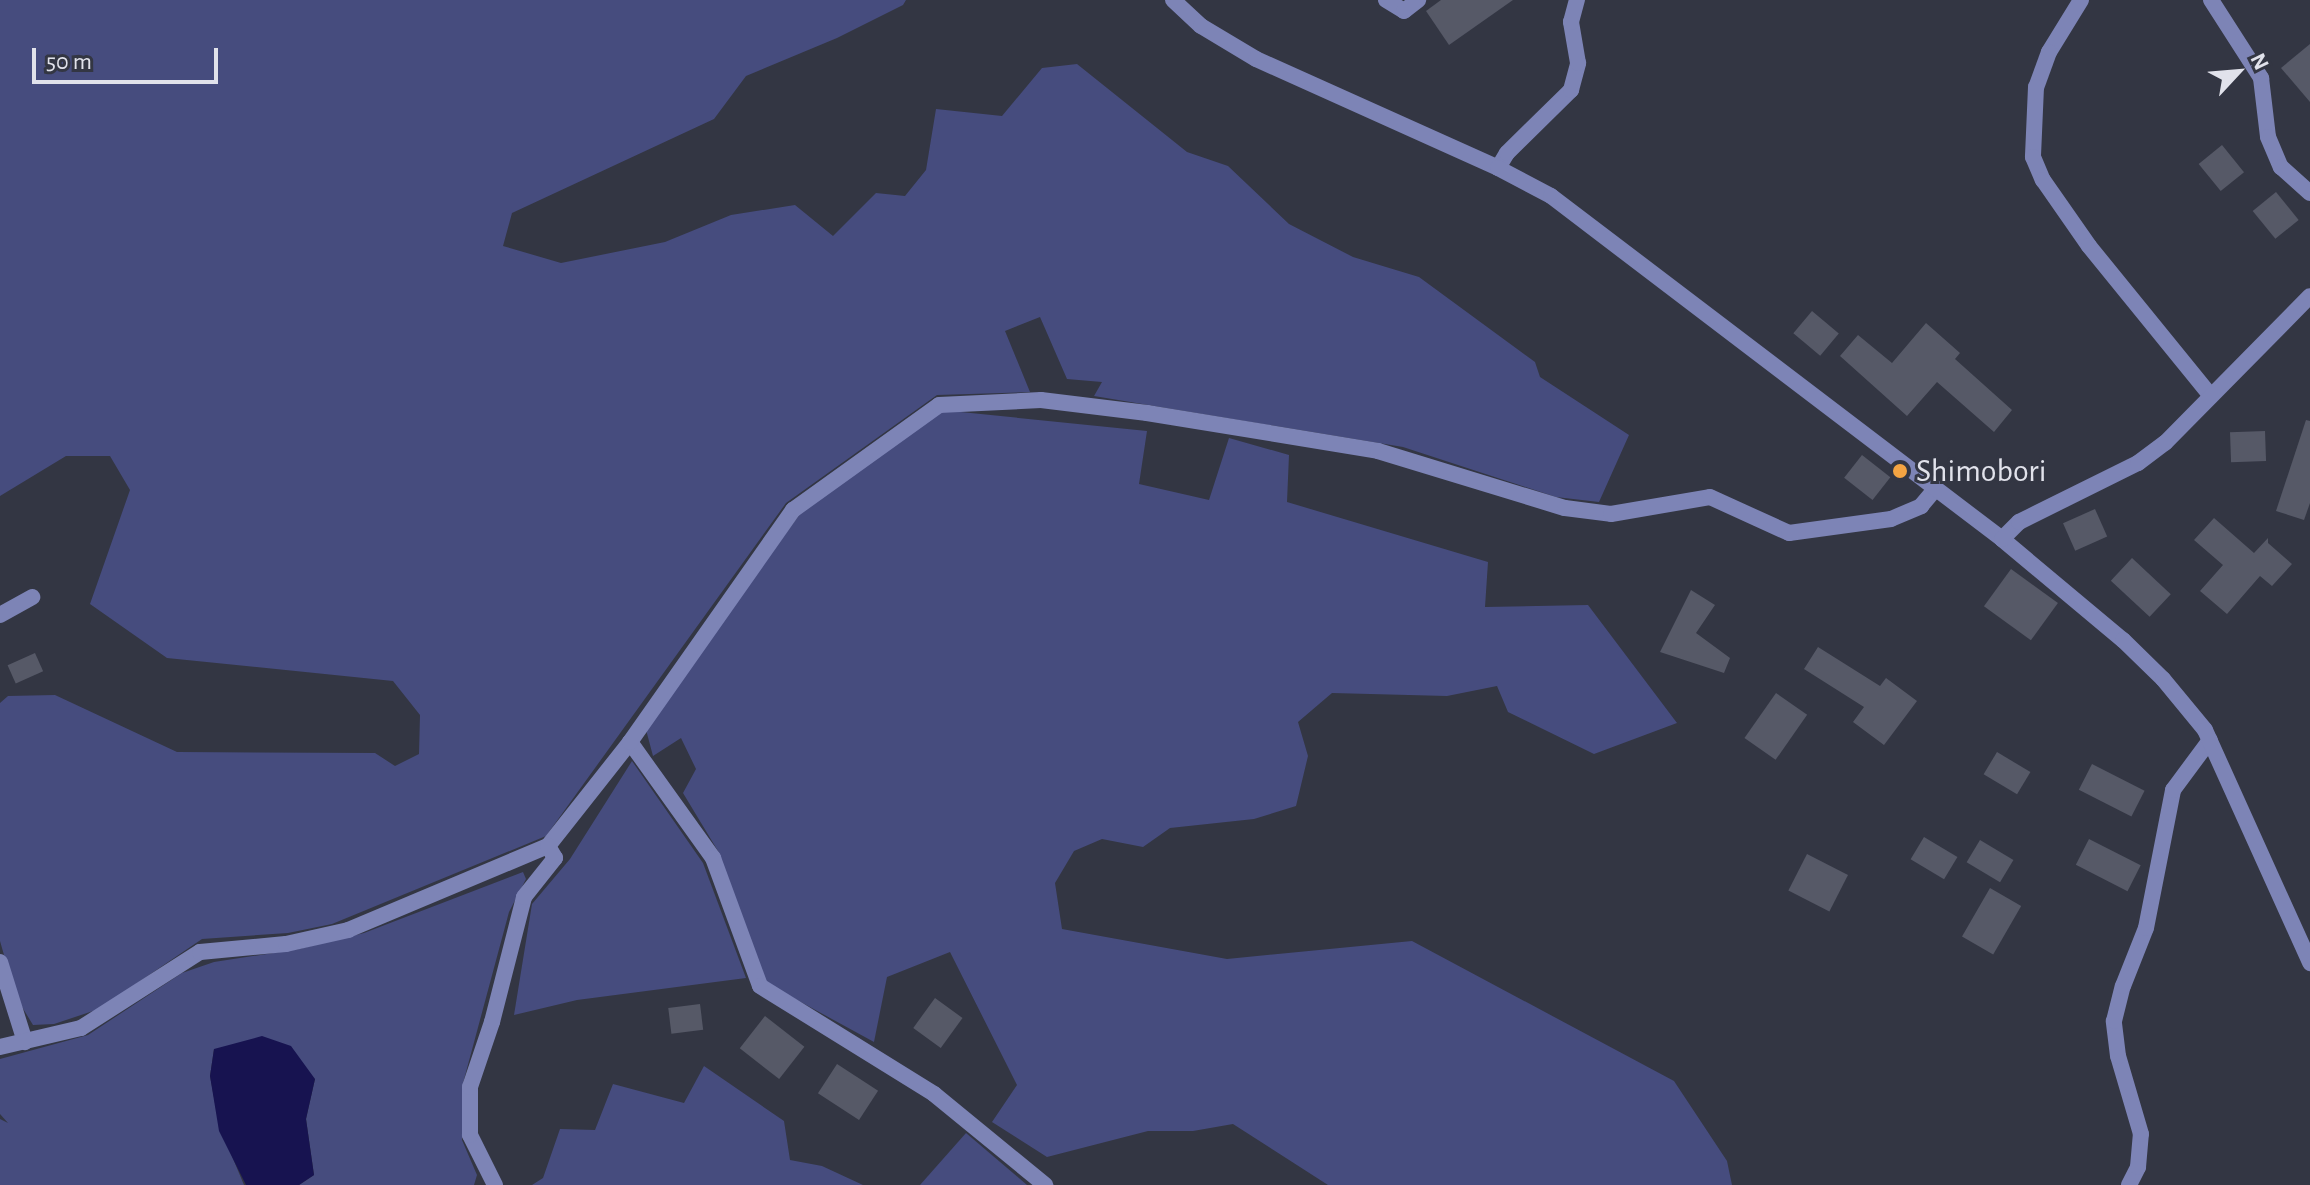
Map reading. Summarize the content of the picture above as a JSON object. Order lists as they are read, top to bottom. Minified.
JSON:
{"places":["Shimobori"],"scale_bar":"50 m","north":"top right"}
